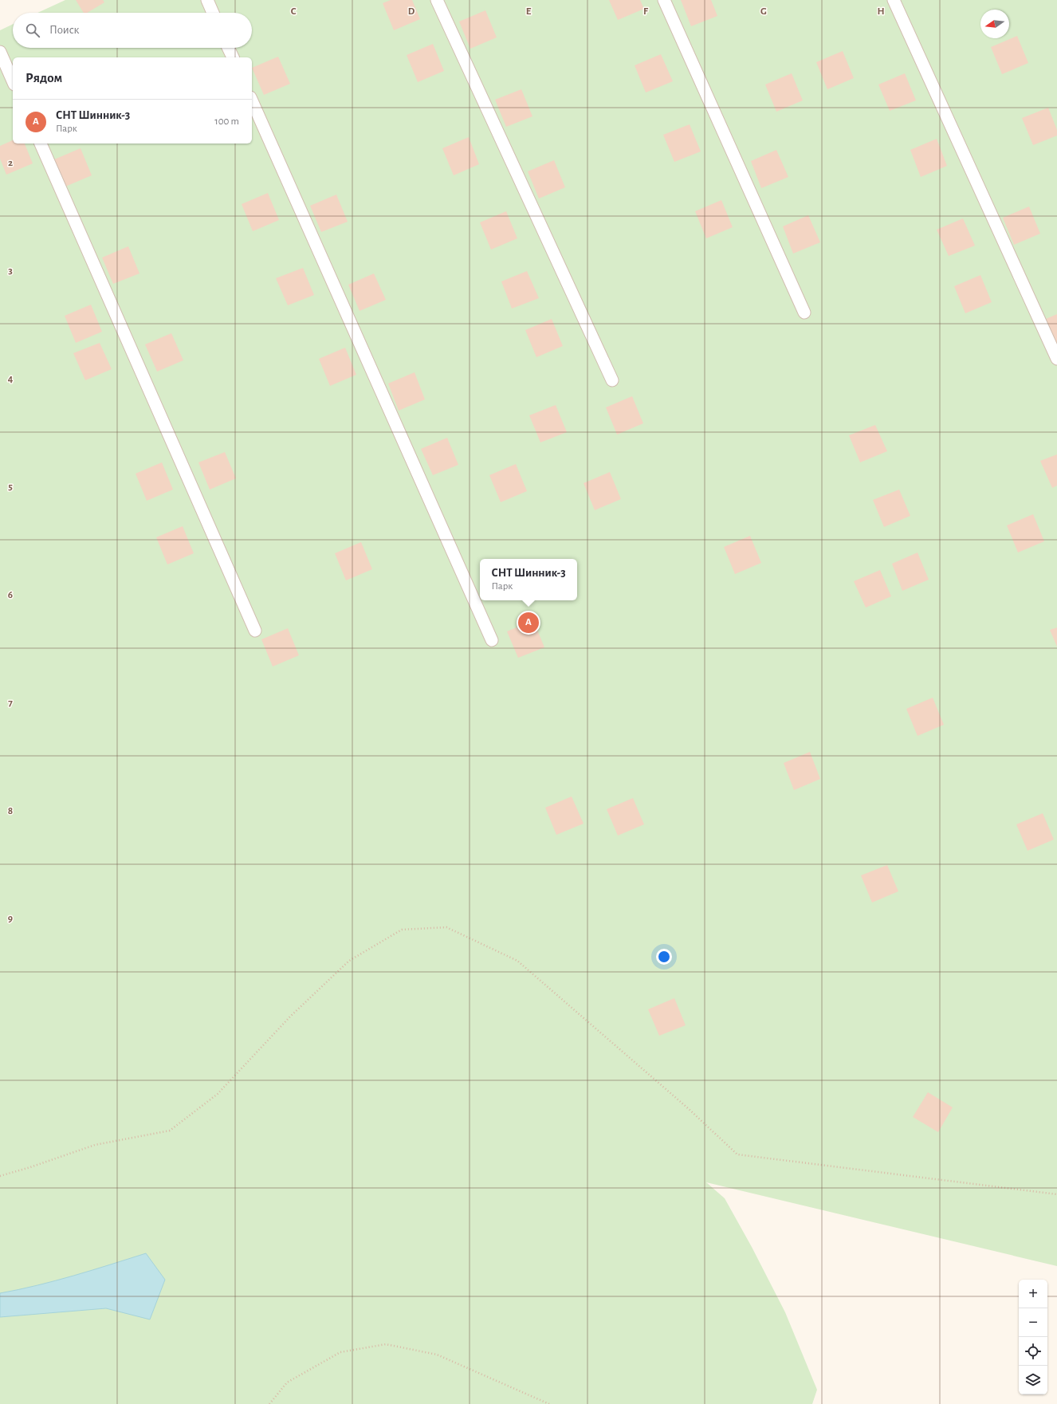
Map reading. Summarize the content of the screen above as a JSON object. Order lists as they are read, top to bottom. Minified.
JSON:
{"north":"left","page":{"search":"Поиск","heading":"Рядом","list":[{"mark":"A","name":"СНТ Шинник-3","note":"Парк","value":"100 m"}],"popup":["СНТ Шинник-3","Парк"],"pins":"A","map_buttons":["+","−"]},"grid":{"columns":["C","D","E","F","G","H"],"rows":["2","3","4","5","6","7","8","9"]}}
